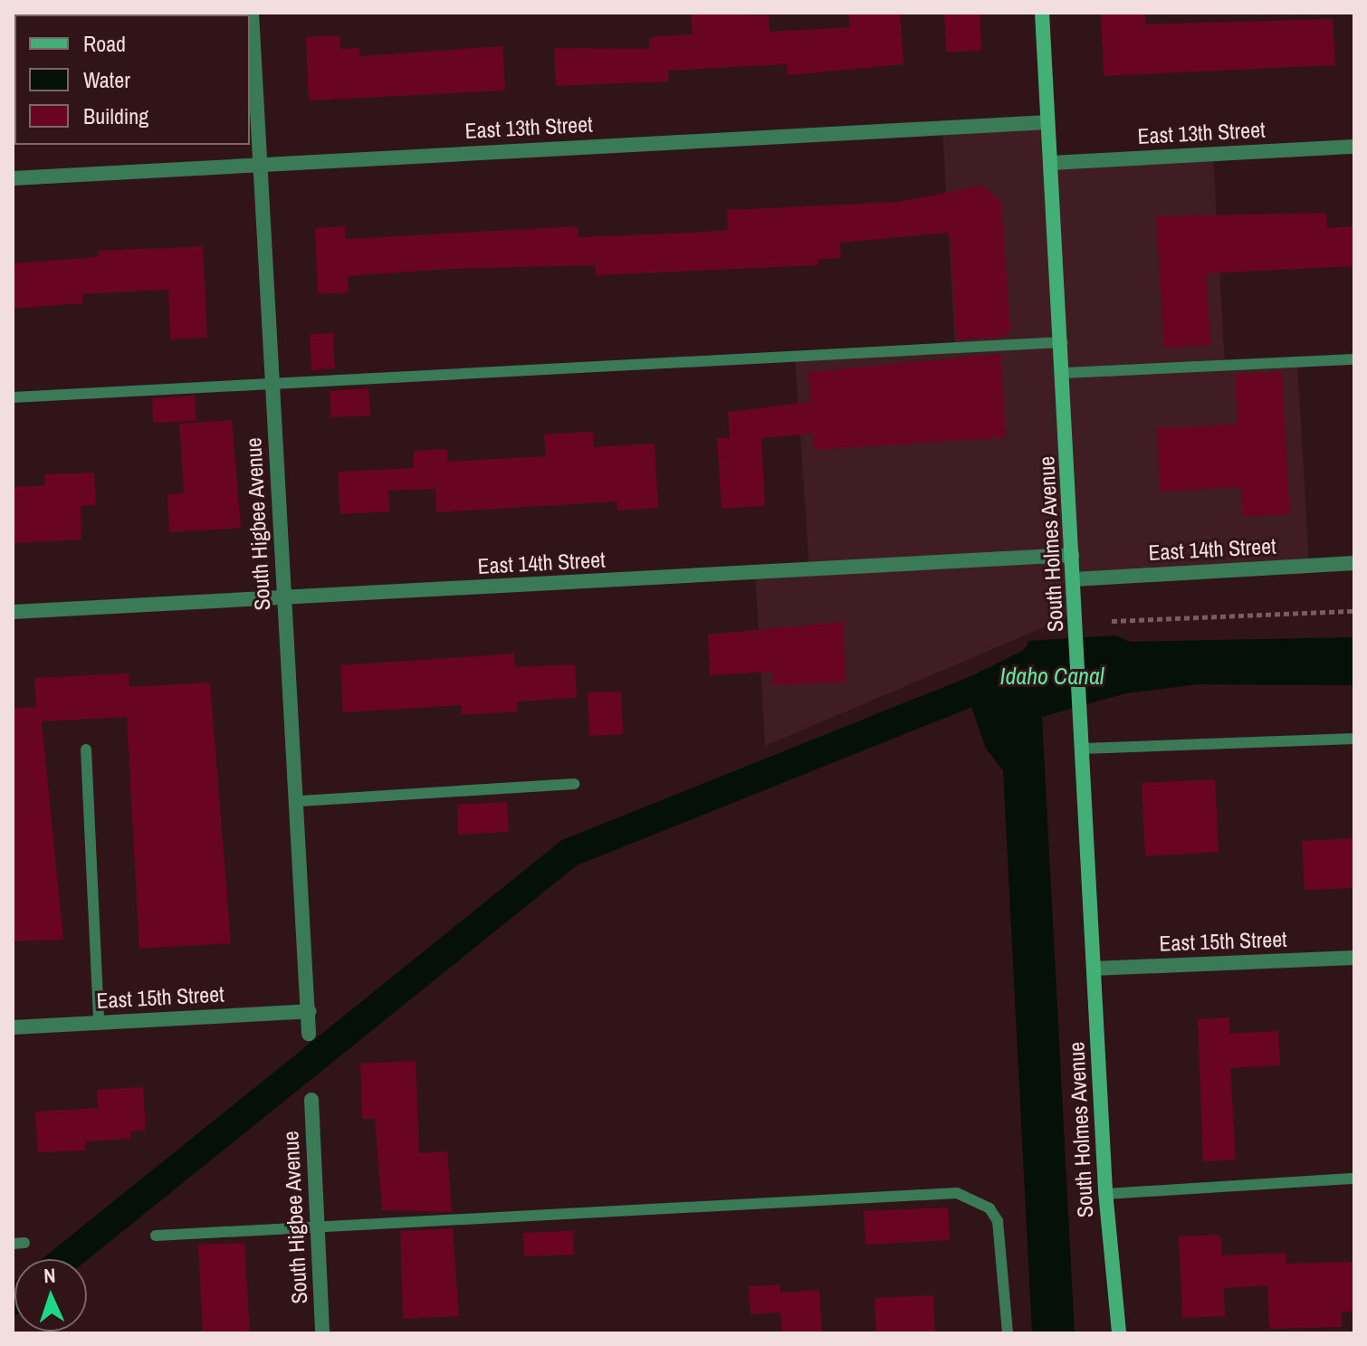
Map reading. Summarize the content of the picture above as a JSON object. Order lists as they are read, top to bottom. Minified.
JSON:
{"streets":{"main road":["South Holmes Avenue"],"street":["East 13th Street","South Higbee Avenue","East 14th Street","East 15th Street"]},"crossings":[["East 13th Street","South Higbee Avenue"],["East 13th Street","South Holmes Avenue"],["South Higbee Avenue","East 14th Street"],["South Higbee Avenue","East 15th Street"],["South Holmes Avenue","East 14th Street"],["South Holmes Avenue","East 15th Street"]],"water":["Idaho Canal"],"legend":["Road","Water","Building"],"north":"top"}
